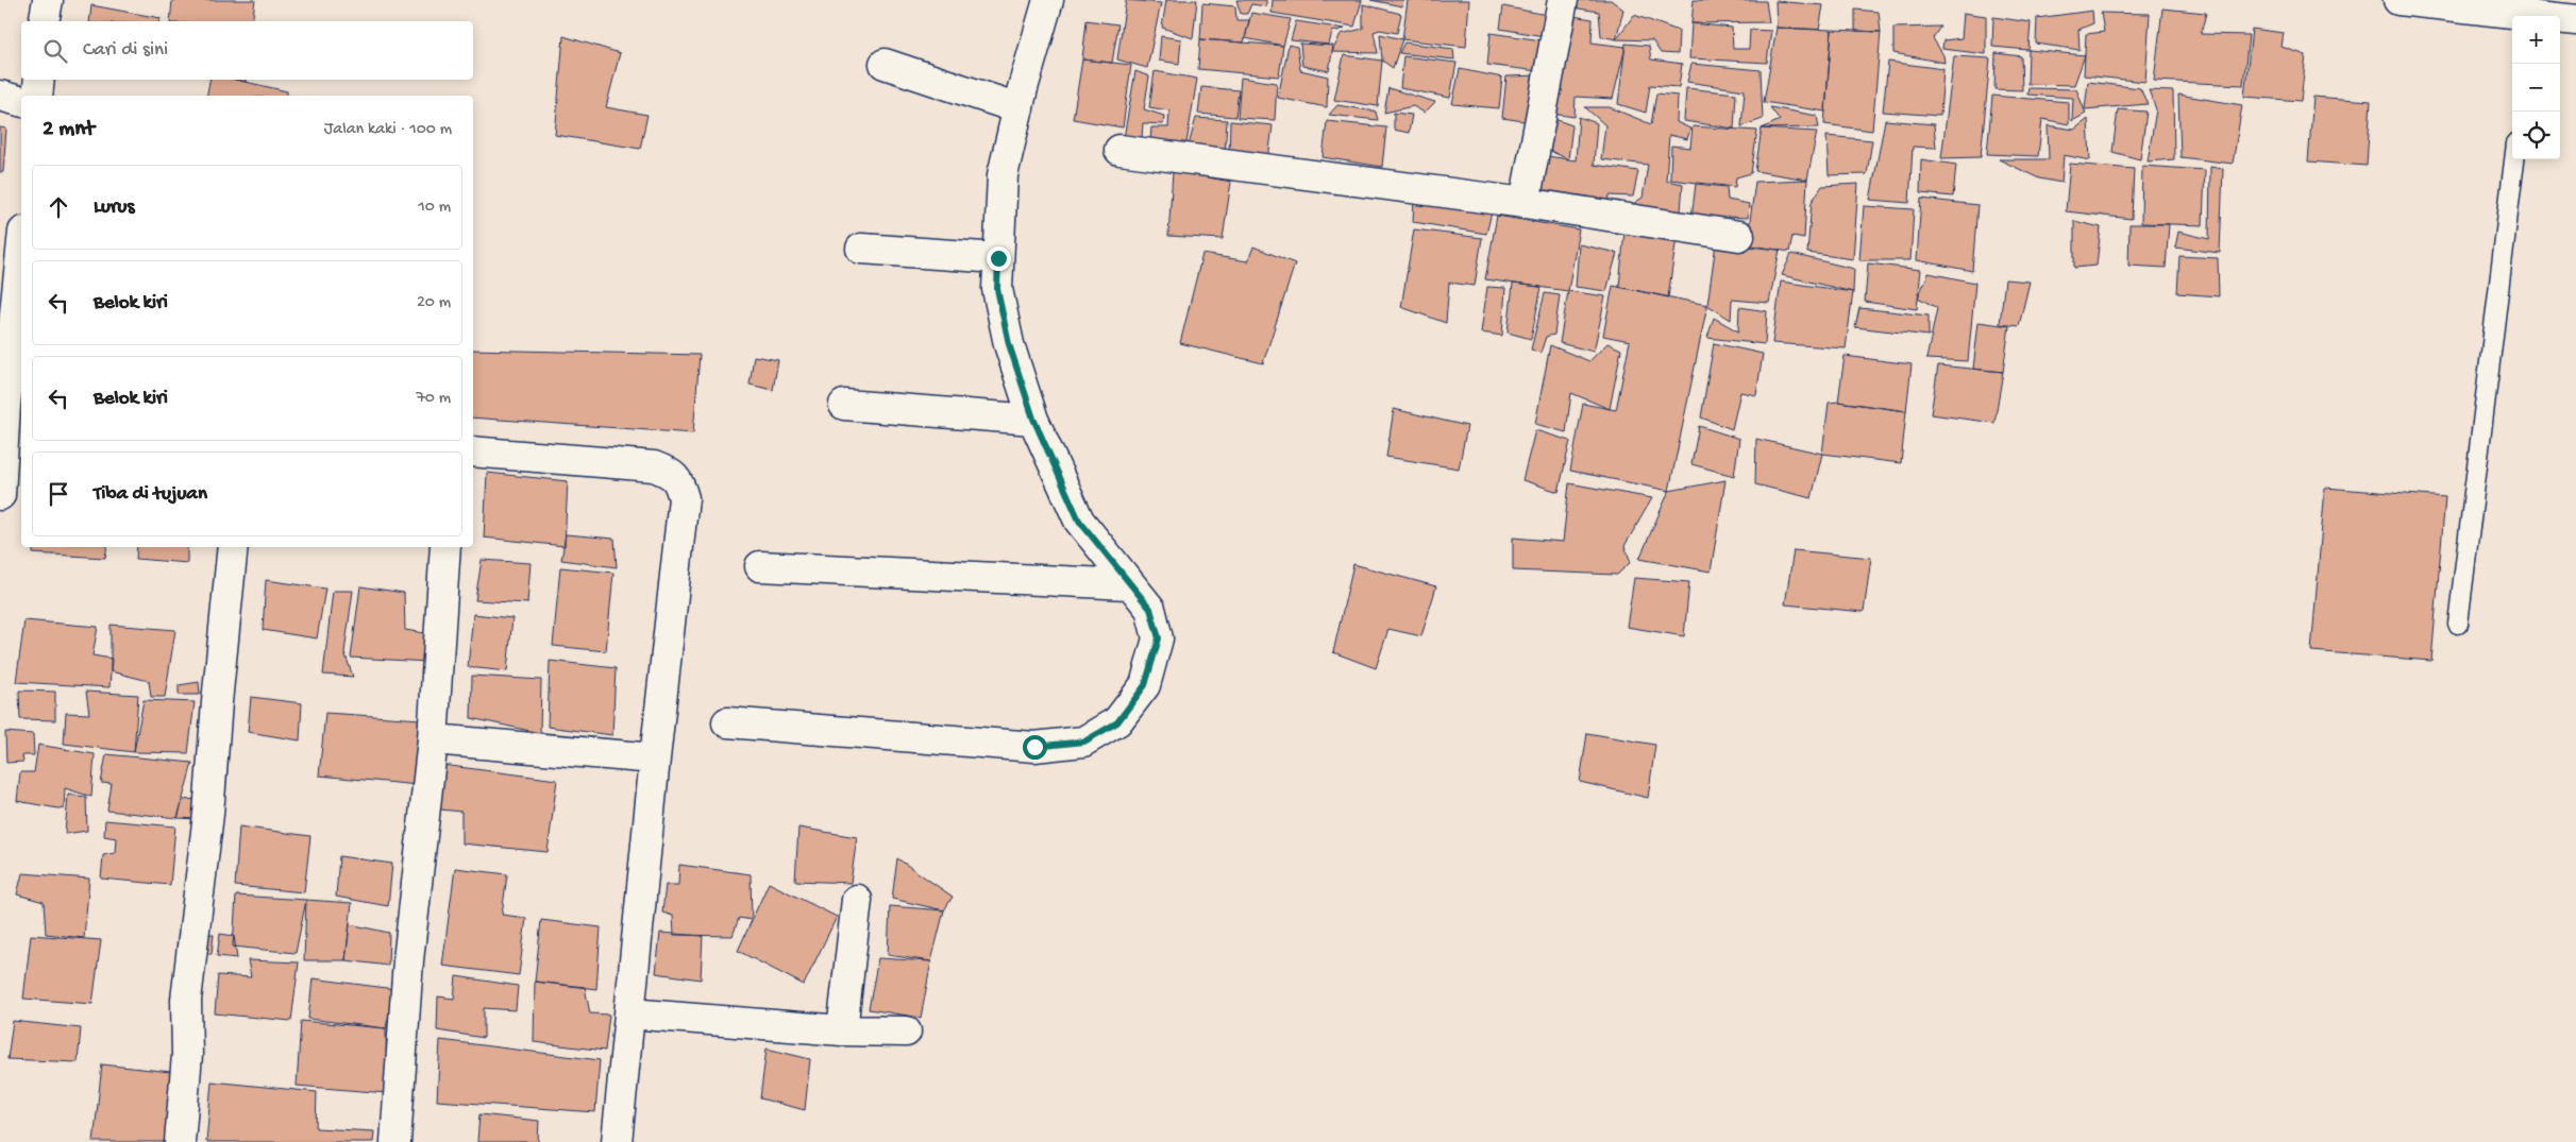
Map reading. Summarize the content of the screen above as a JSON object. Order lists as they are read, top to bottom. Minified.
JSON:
{"page":{"map_buttons":["+","−"],"search":"Cari di sini","heading":["2 mnt","Jalan kaki · 100 m"],"list":[["Lurus","10 m"],["Belok kiri","20 m"],["Belok kiri","70 m"],"Tiba di tujuan"]}}
